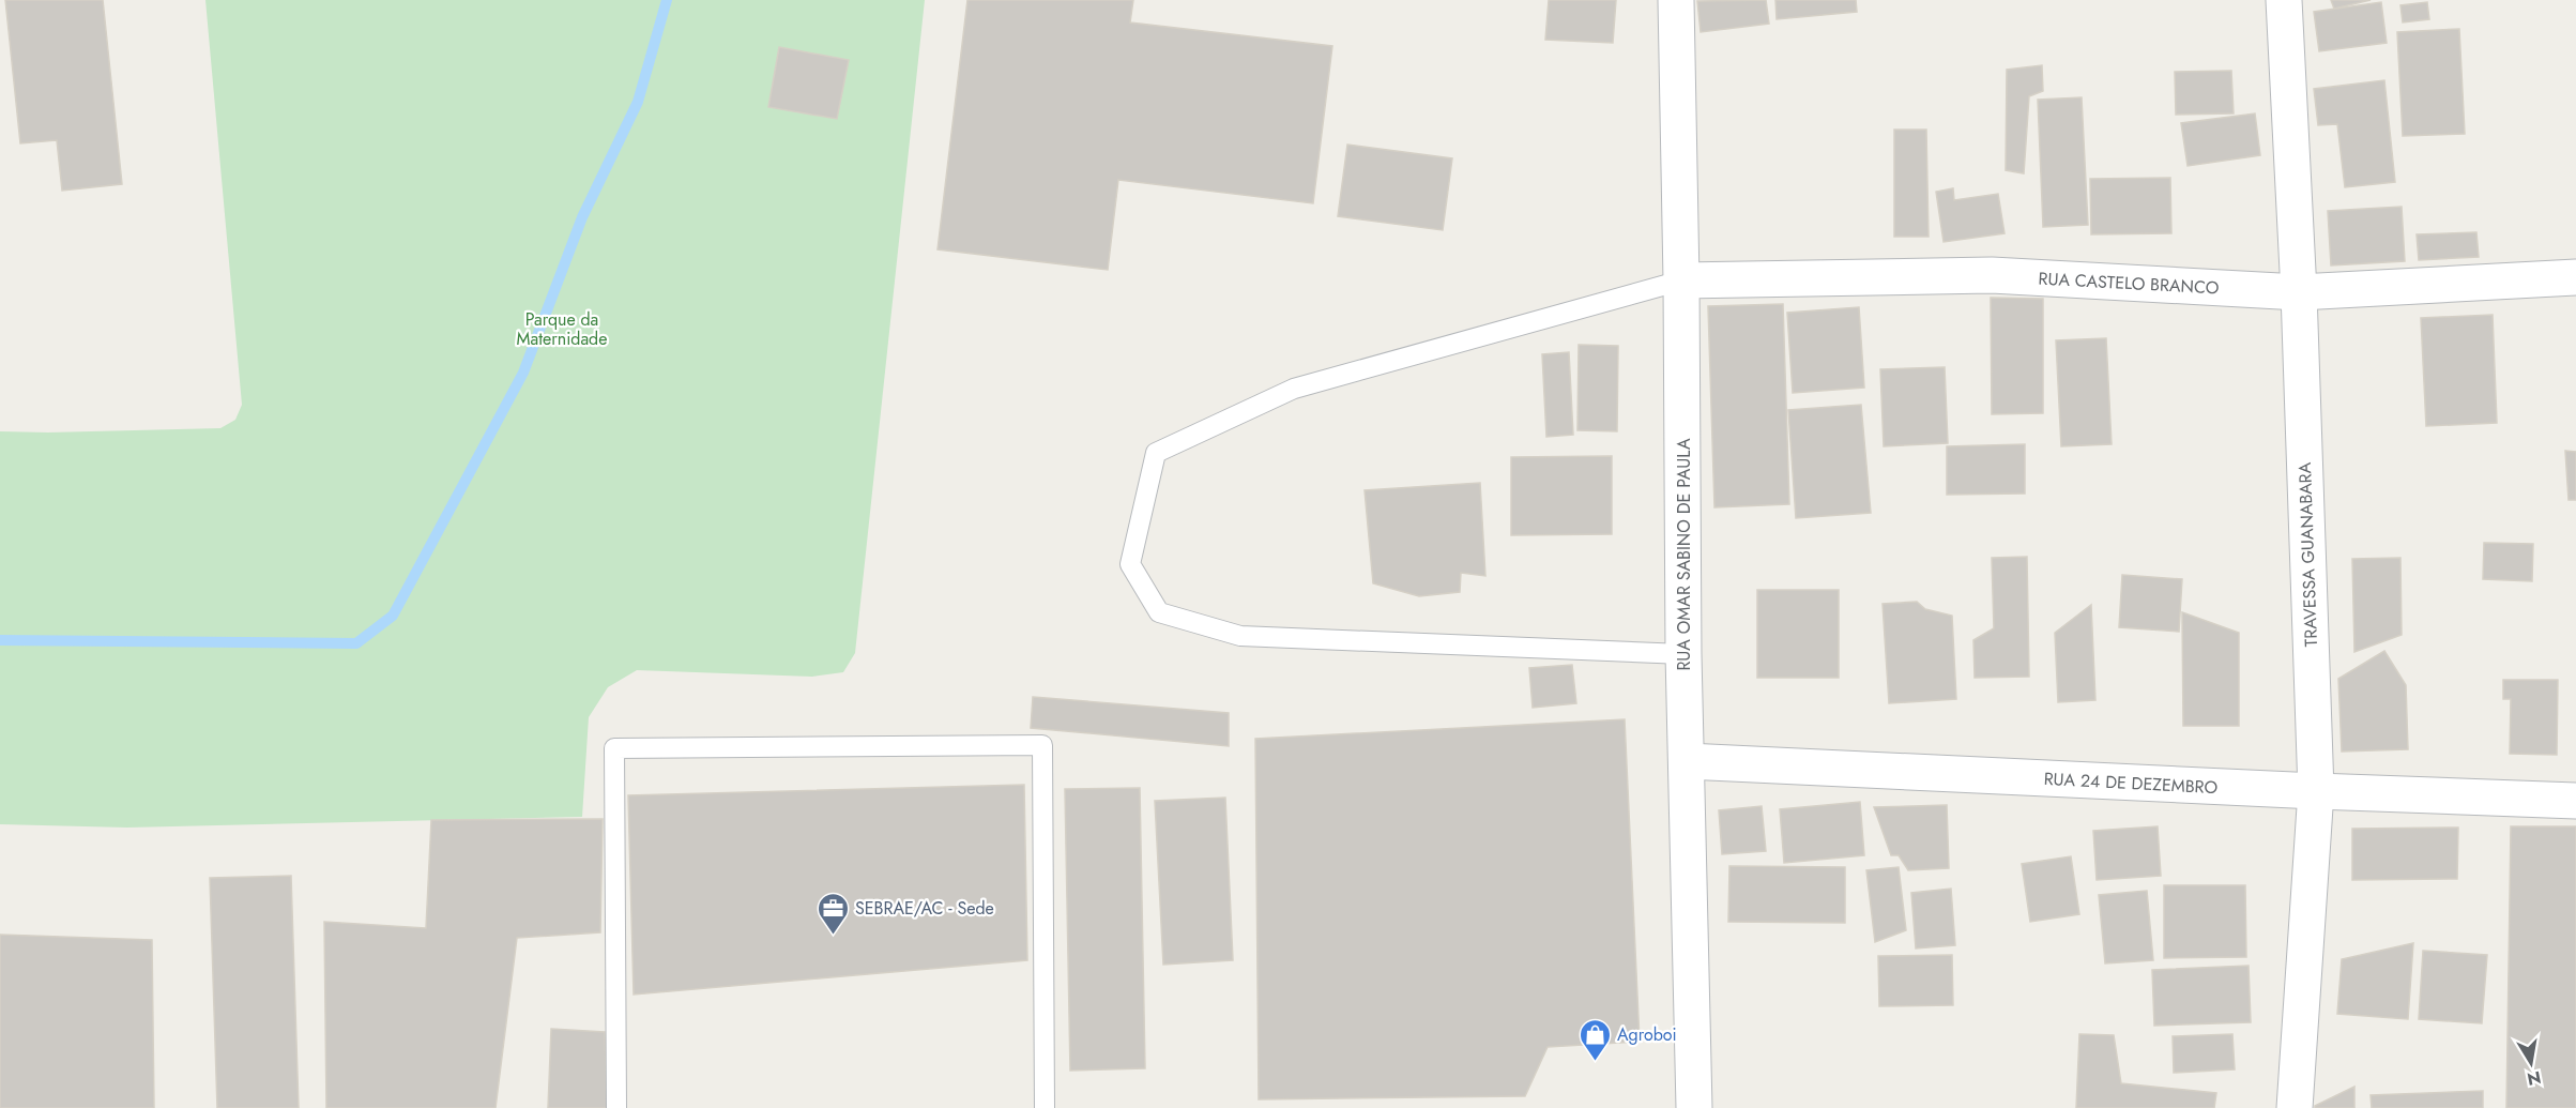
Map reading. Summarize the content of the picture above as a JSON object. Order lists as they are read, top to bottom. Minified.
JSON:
{"streets":{"street":["RUA CASTELO BRANCO","RUA OMAR SABINO DE PAULA","TRAVESSA GUANABARA","RUA 24 DE DEZEMBRO"]},"crossings":[["RUA CASTELO BRANCO","RUA OMAR SABINO DE PAULA"],["RUA CASTELO BRANCO","TRAVESSA GUANABARA"],["RUA OMAR SABINO DE PAULA","RUA 24 DE DEZEMBRO"],["TRAVESSA GUANABARA","RUA 24 DE DEZEMBRO"]],"parks":["Parque da Maternidade"],"places":{"office":["SEBRAE/AC - Sede"],"shop":["Agroboi"]},"north":"bottom"}
